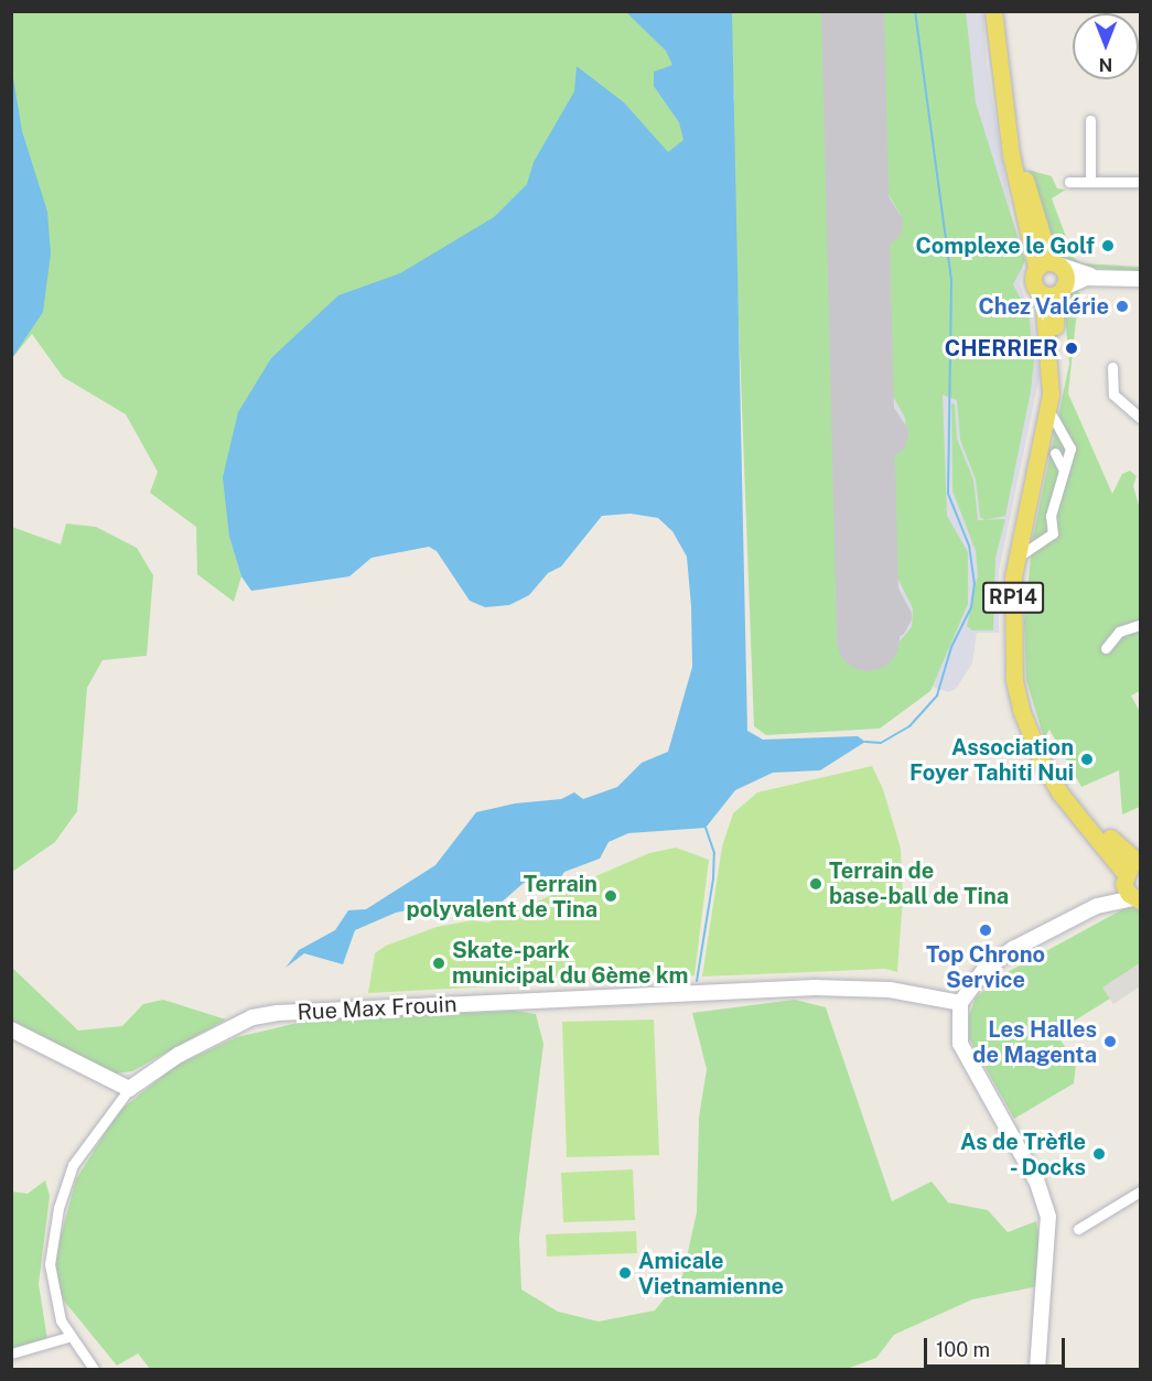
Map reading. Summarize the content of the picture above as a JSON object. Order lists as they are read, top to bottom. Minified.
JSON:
{"streets":{"main road":["RP14"],"street":["Rue Max Frouin"]},"places":["Complexe le Golf","Chez Valérie","CHERRIER","Association Foyer Tahiti Nui","Terrain de base-ball de Tina","Terrain polyvalent de Tina","Top Chrono Service","Skate-park municipal du 6ème km","Les Halles de Magenta","As de Trèfle - Docks","Amicale Vietnamienne"],"scale_bar":"100 m","north":"bottom"}
